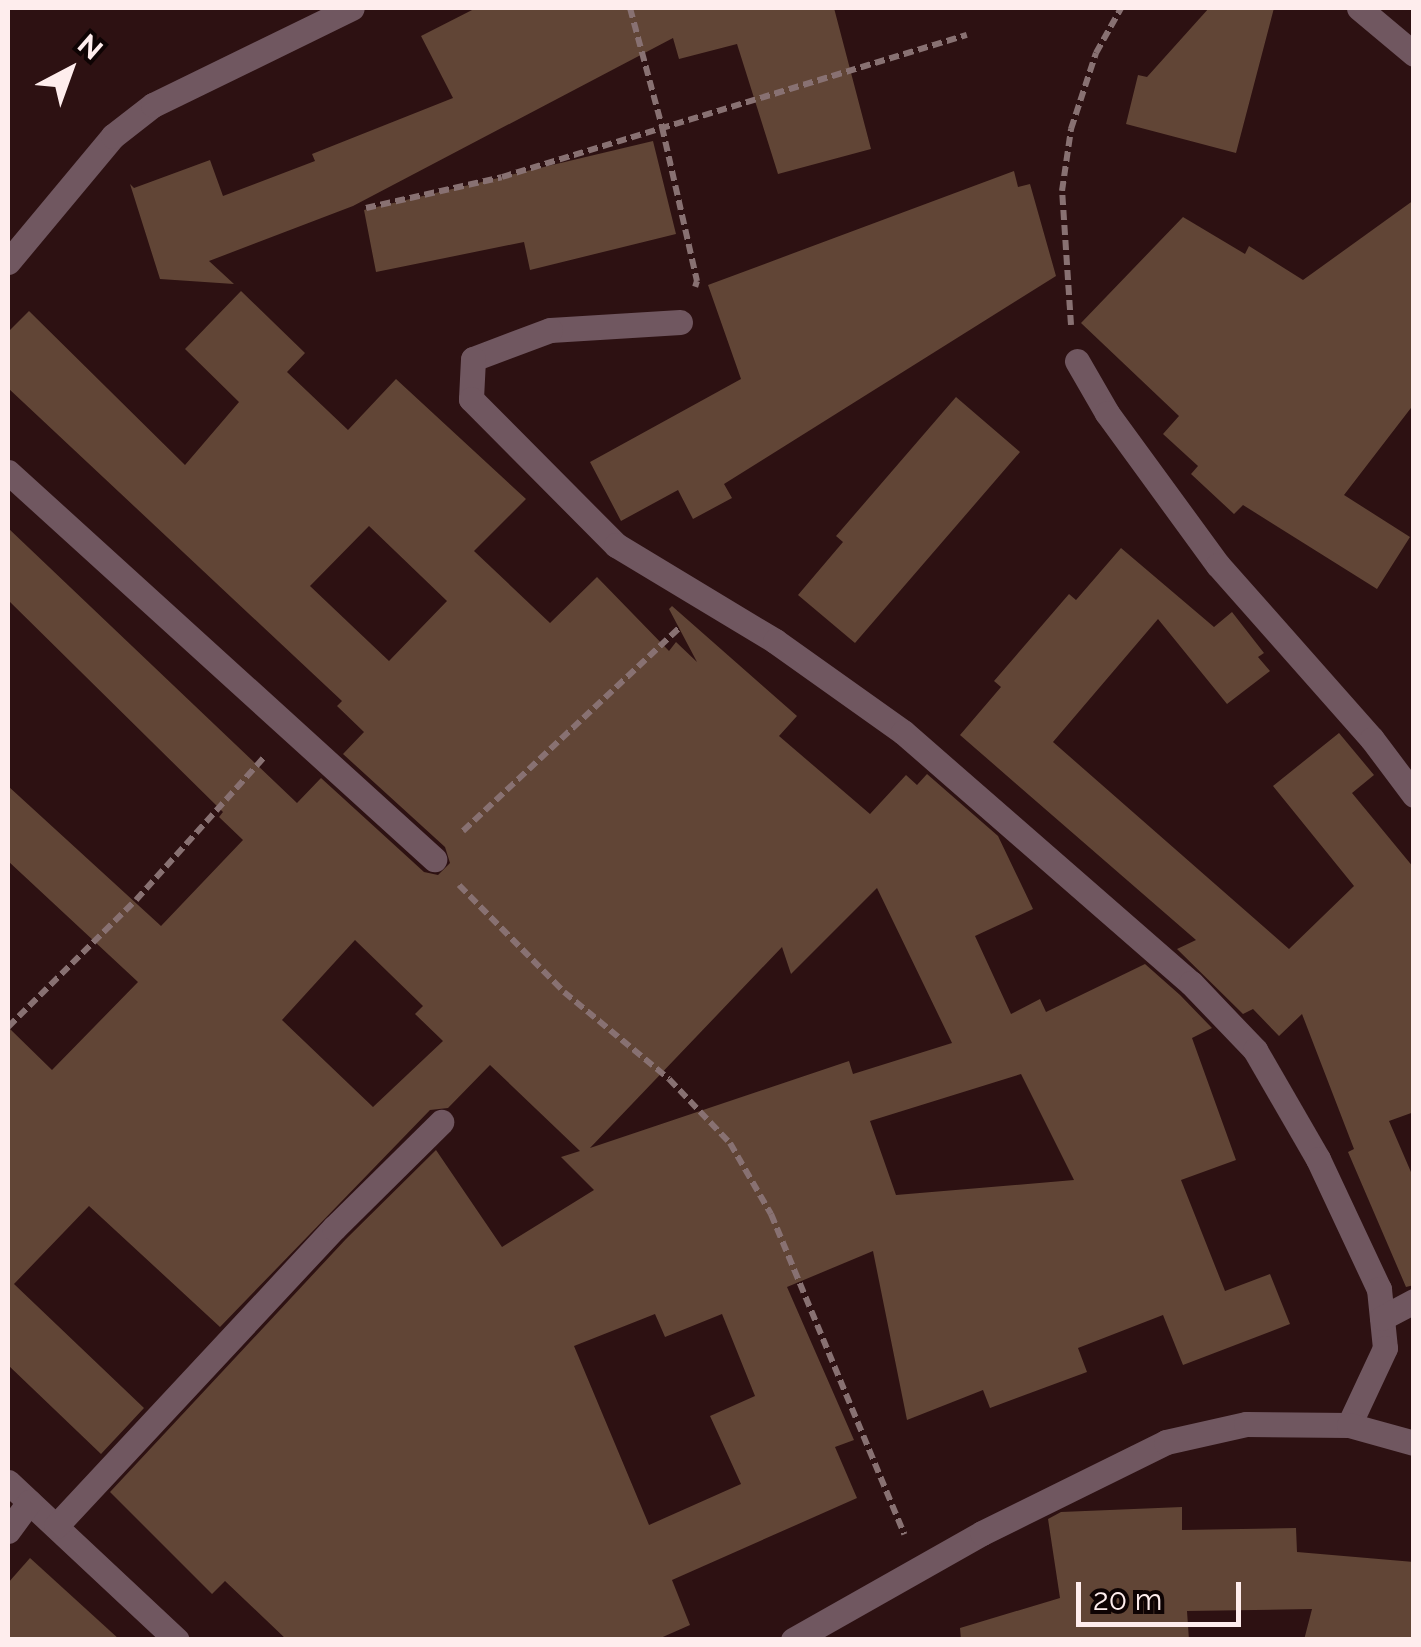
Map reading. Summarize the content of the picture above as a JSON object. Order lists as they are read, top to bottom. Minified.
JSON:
{"scale_bar":"20 m","north":"top right"}
